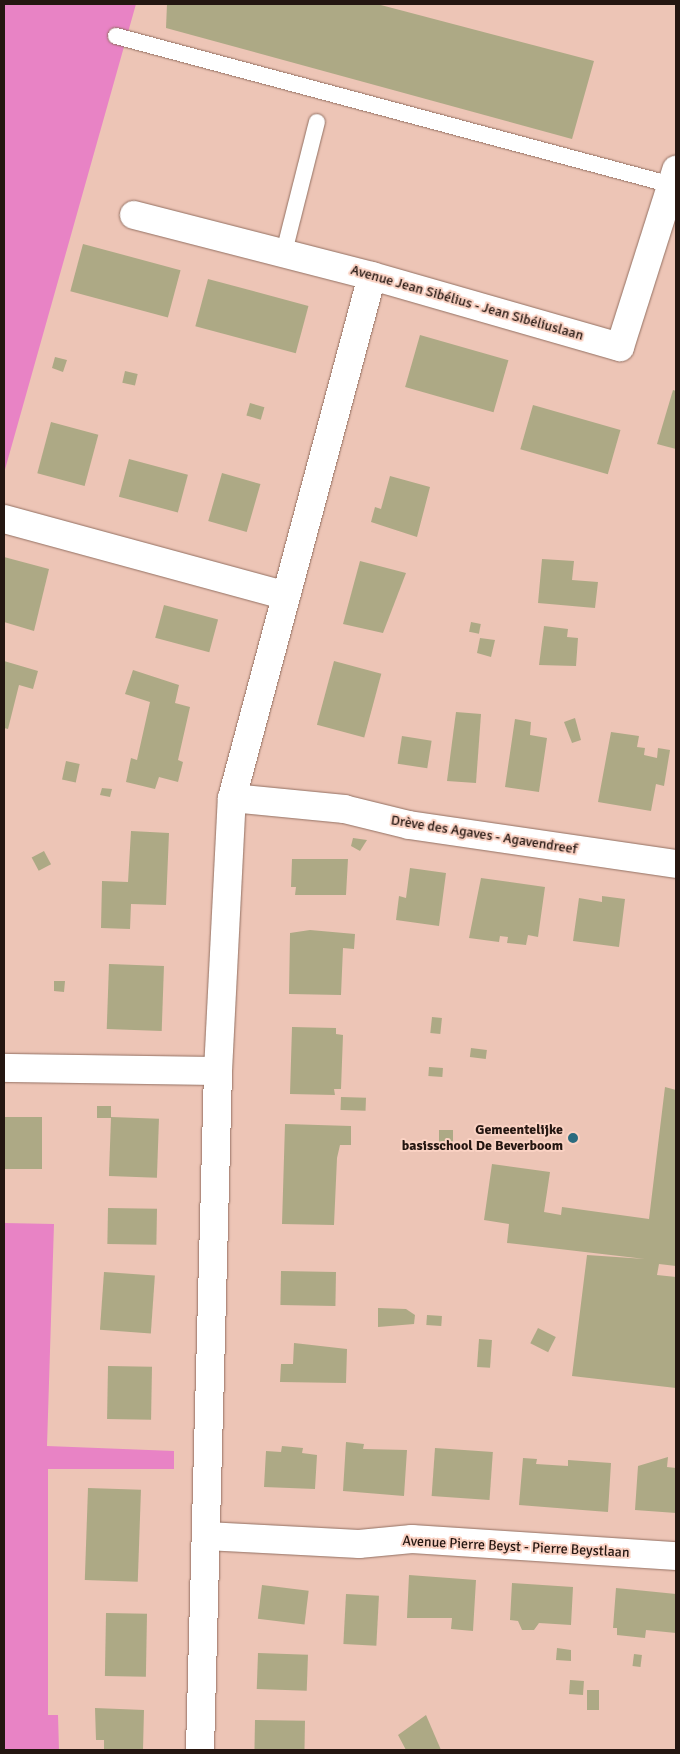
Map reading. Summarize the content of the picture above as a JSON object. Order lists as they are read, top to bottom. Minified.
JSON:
{"streets":{"street":["Avenue Jean Sibélius - Jean Sibéliuslaan","Drève des Agaves - Agavendreef","Avenue Pierre Beyst - Pierre Beystlaan"]},"places":["Gemeentelijke basisschool De Beverboom"]}
